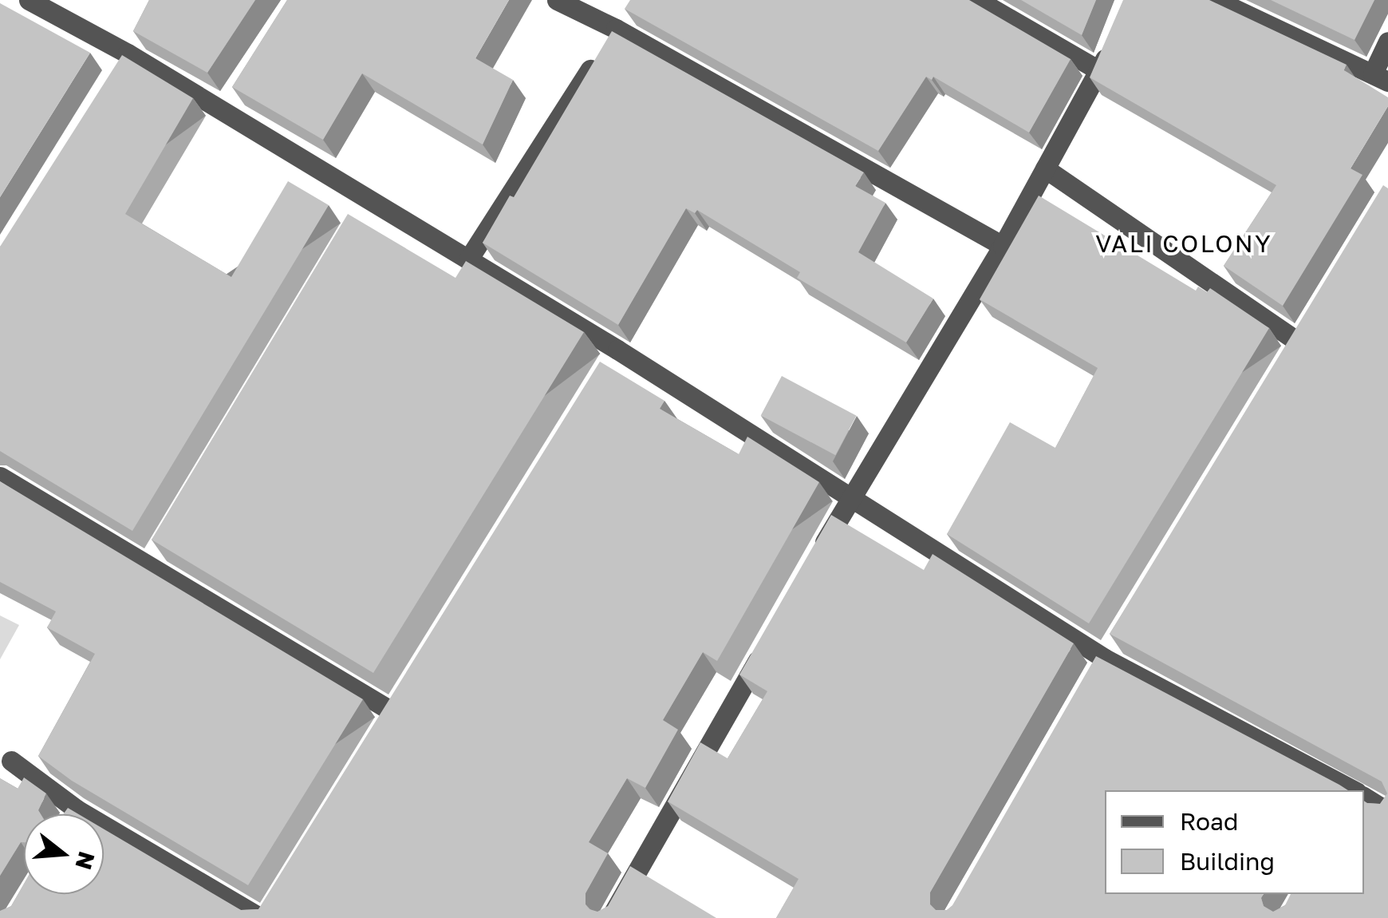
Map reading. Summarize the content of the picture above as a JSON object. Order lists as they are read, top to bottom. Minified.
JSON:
{"districts":["VALI COLONY"],"legend":["Road","Building"],"north":"right"}
